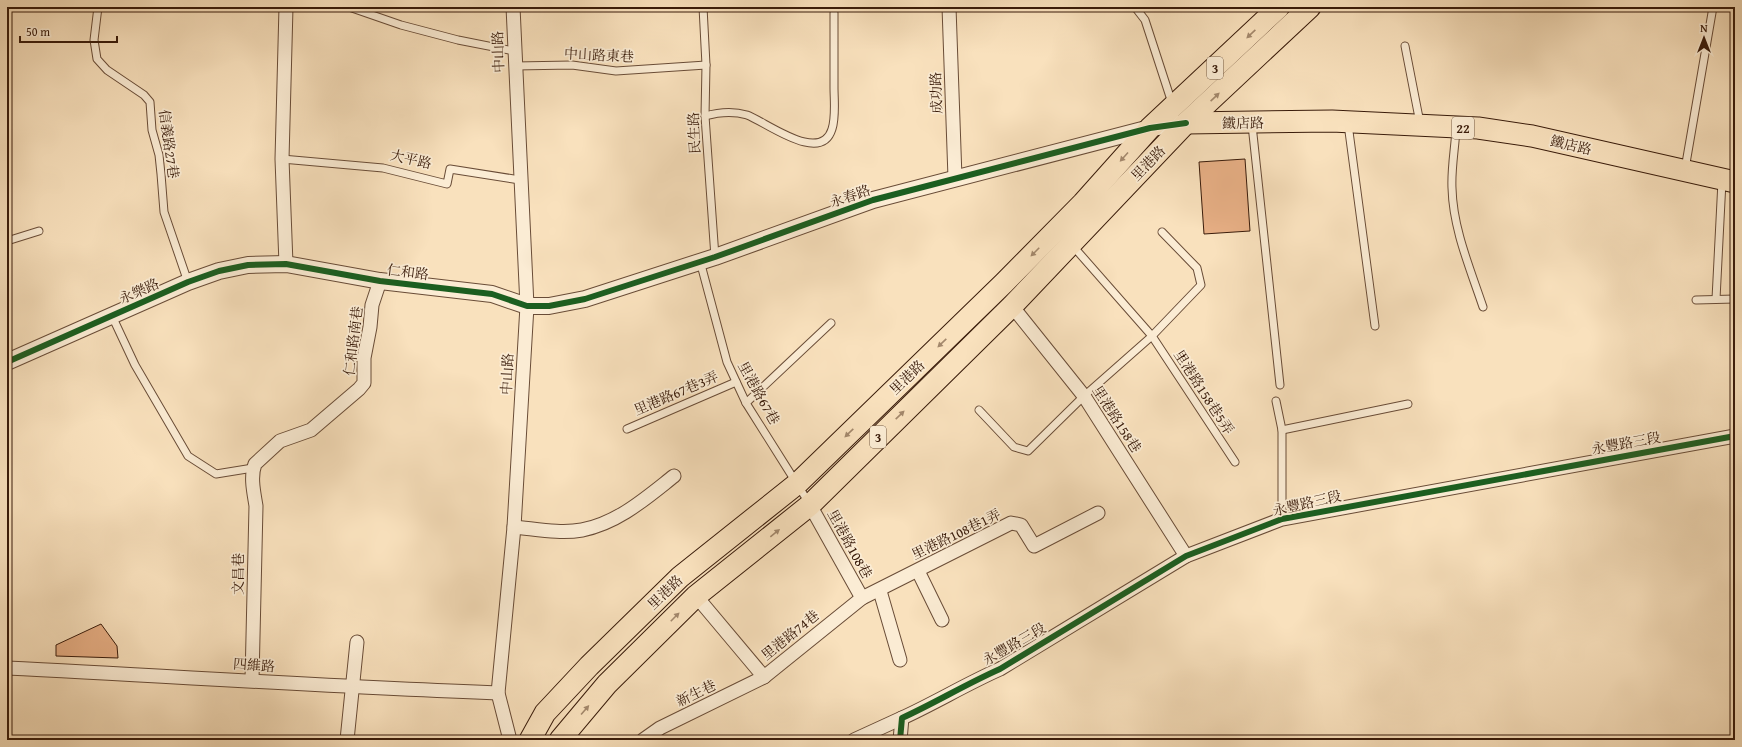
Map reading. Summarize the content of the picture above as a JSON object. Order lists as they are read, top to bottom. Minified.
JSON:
{"streets":{"main road":["3","鐵店路","22","里港路"],"street":["中山路","成功路","永春路","仁和路","永樂路","仁和路南巷","里港路158巷","永豐路三段","里港路108巷1弄","里港路108巷","文昌巷","里港路74巷","四維路","新生巷"],"lane":["中山路東巷","民生路","信義路27巷","大平路","里港路158巷5弄","里港路67巷3弄","里港路67巷"]},"crossings":[["中山路","中山路東巷"],["中山路","大平路"],["中山路","永春路"],["中山路","仁和路"],["中山路","四維路"],["中山路東巷","民生路"],["成功路","永春路"],["鐵店路","里港路"],["民生路","永春路"],["民生路","里港路67巷"],["信義路27巷","永樂路"],["里港路","永春路"],["里港路","里港路158巷5弄"],["里港路","里港路67巷"],["里港路","里港路158巷"],["里港路","里港路108巷"],["里港路","里港路74巷"],["永春路","仁和路"],["永春路","里港路67巷"],["仁和路","永樂路"],["仁和路","仁和路南巷"],["仁和路南巷","文昌巷"],["里港路67巷3弄","里港路67巷"],["里港路67巷","里港路108巷"],["里港路158巷","永豐路三段"],["里港路108巷1弄","里港路108巷"],["里港路108巷1弄","里港路74巷"],["里港路108巷","里港路74巷"],["文昌巷","四維路"],["里港路74巷","新生巷"]],"scale_bar":"50 m","north":"top"}
